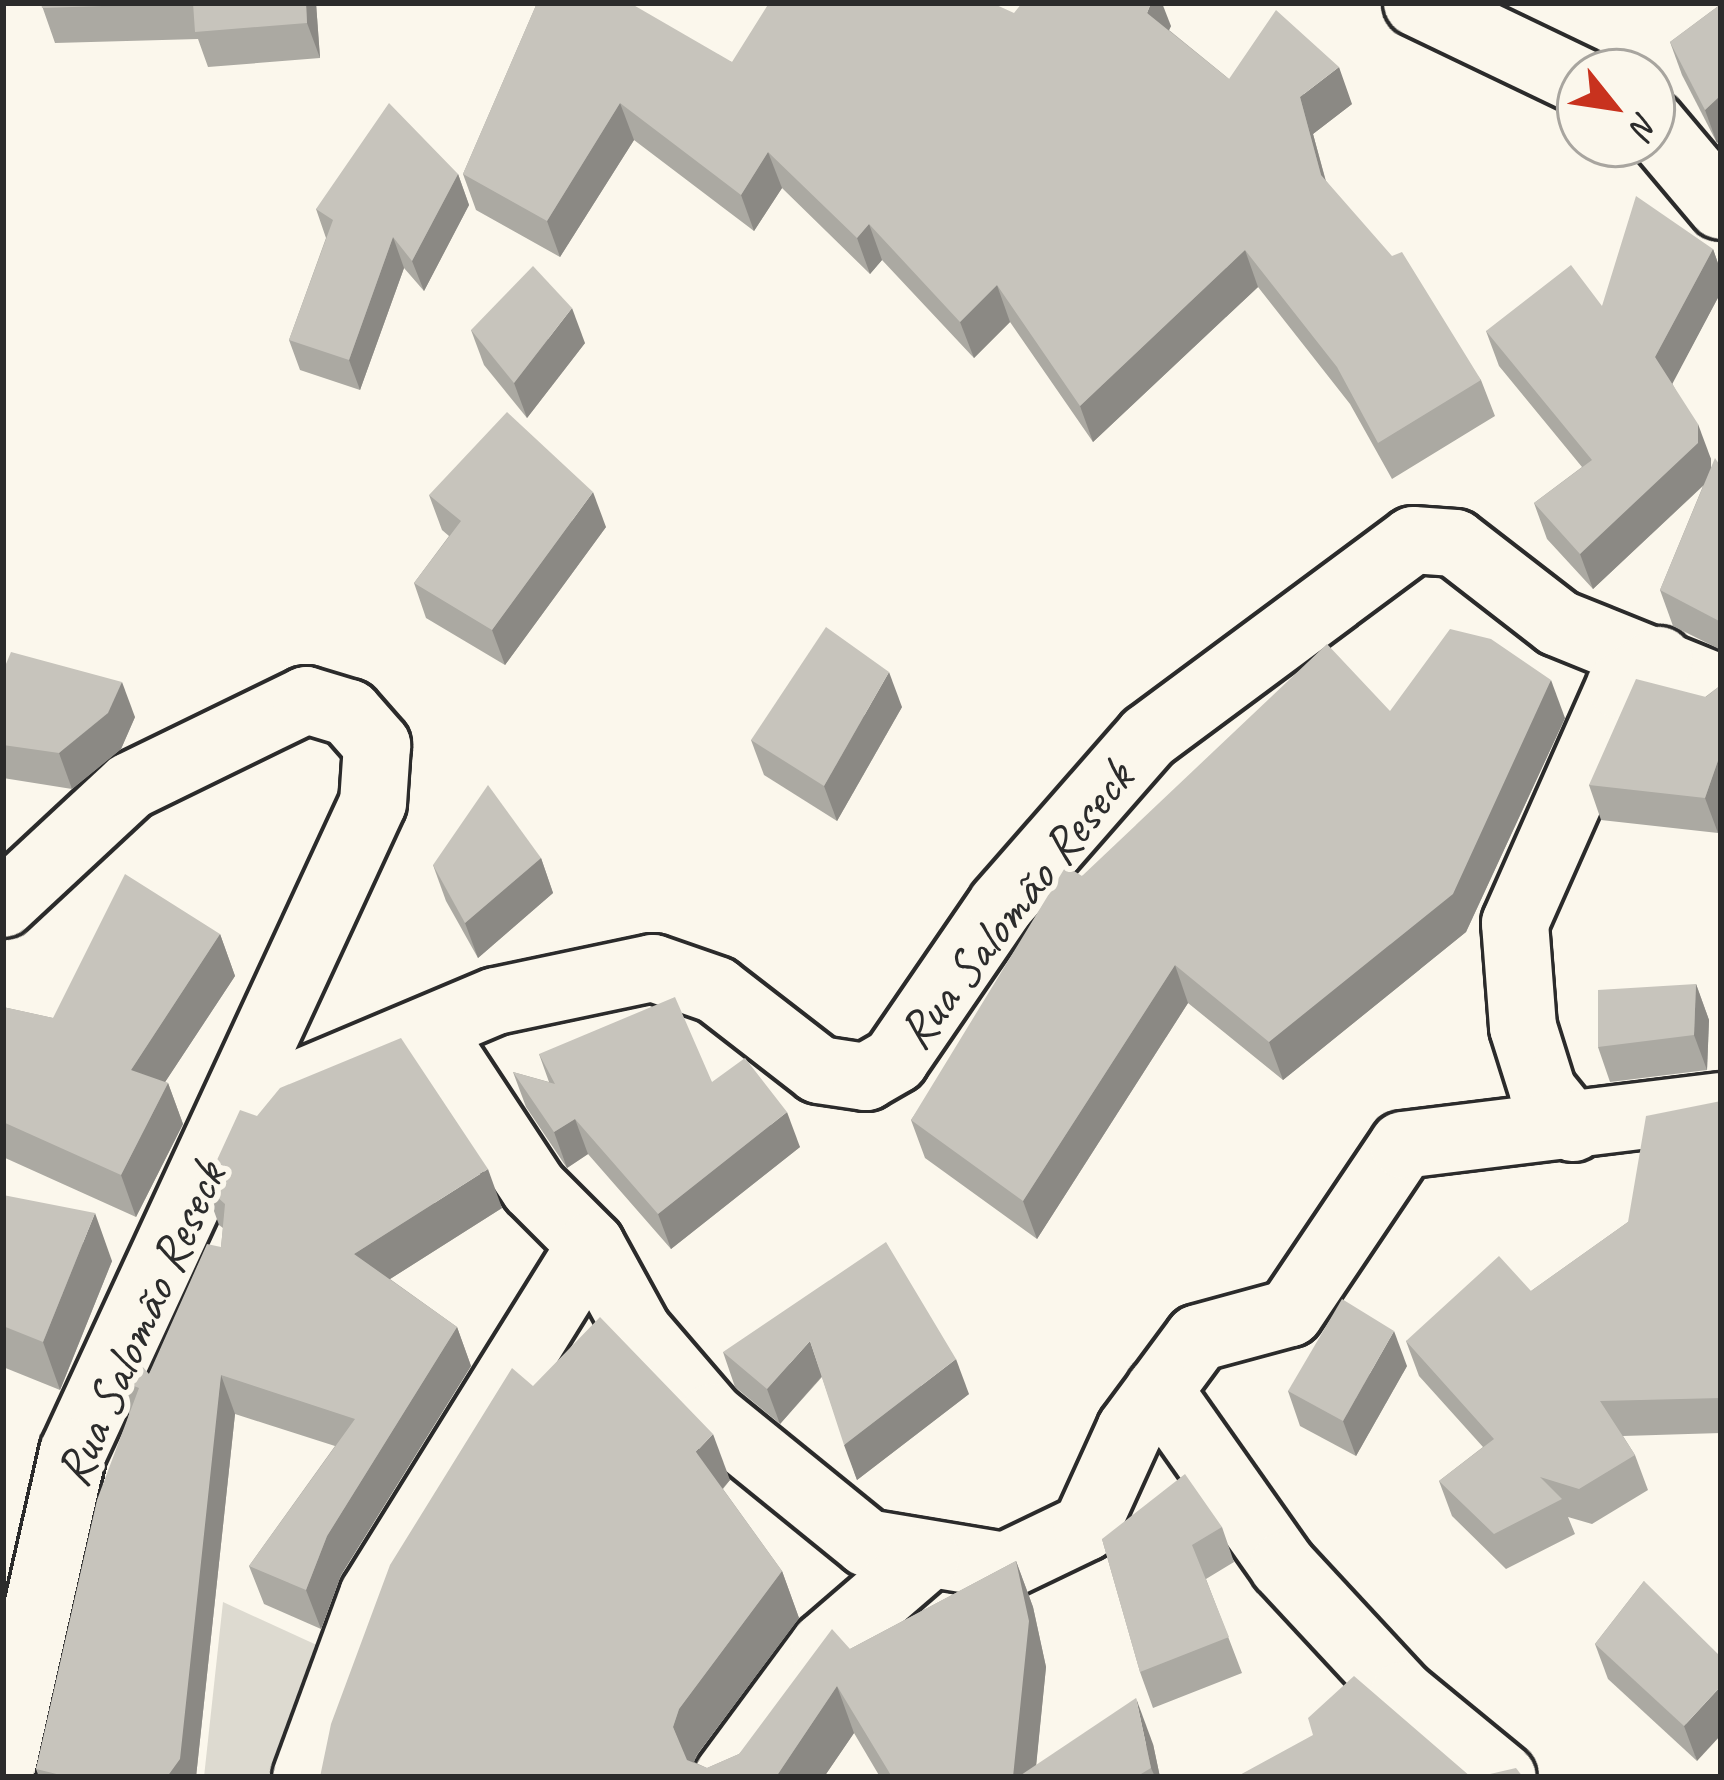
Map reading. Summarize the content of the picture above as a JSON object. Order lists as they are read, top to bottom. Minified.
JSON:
{"streets":{"street":["Rua Salomão Reseck"]},"north":"bottom right"}
